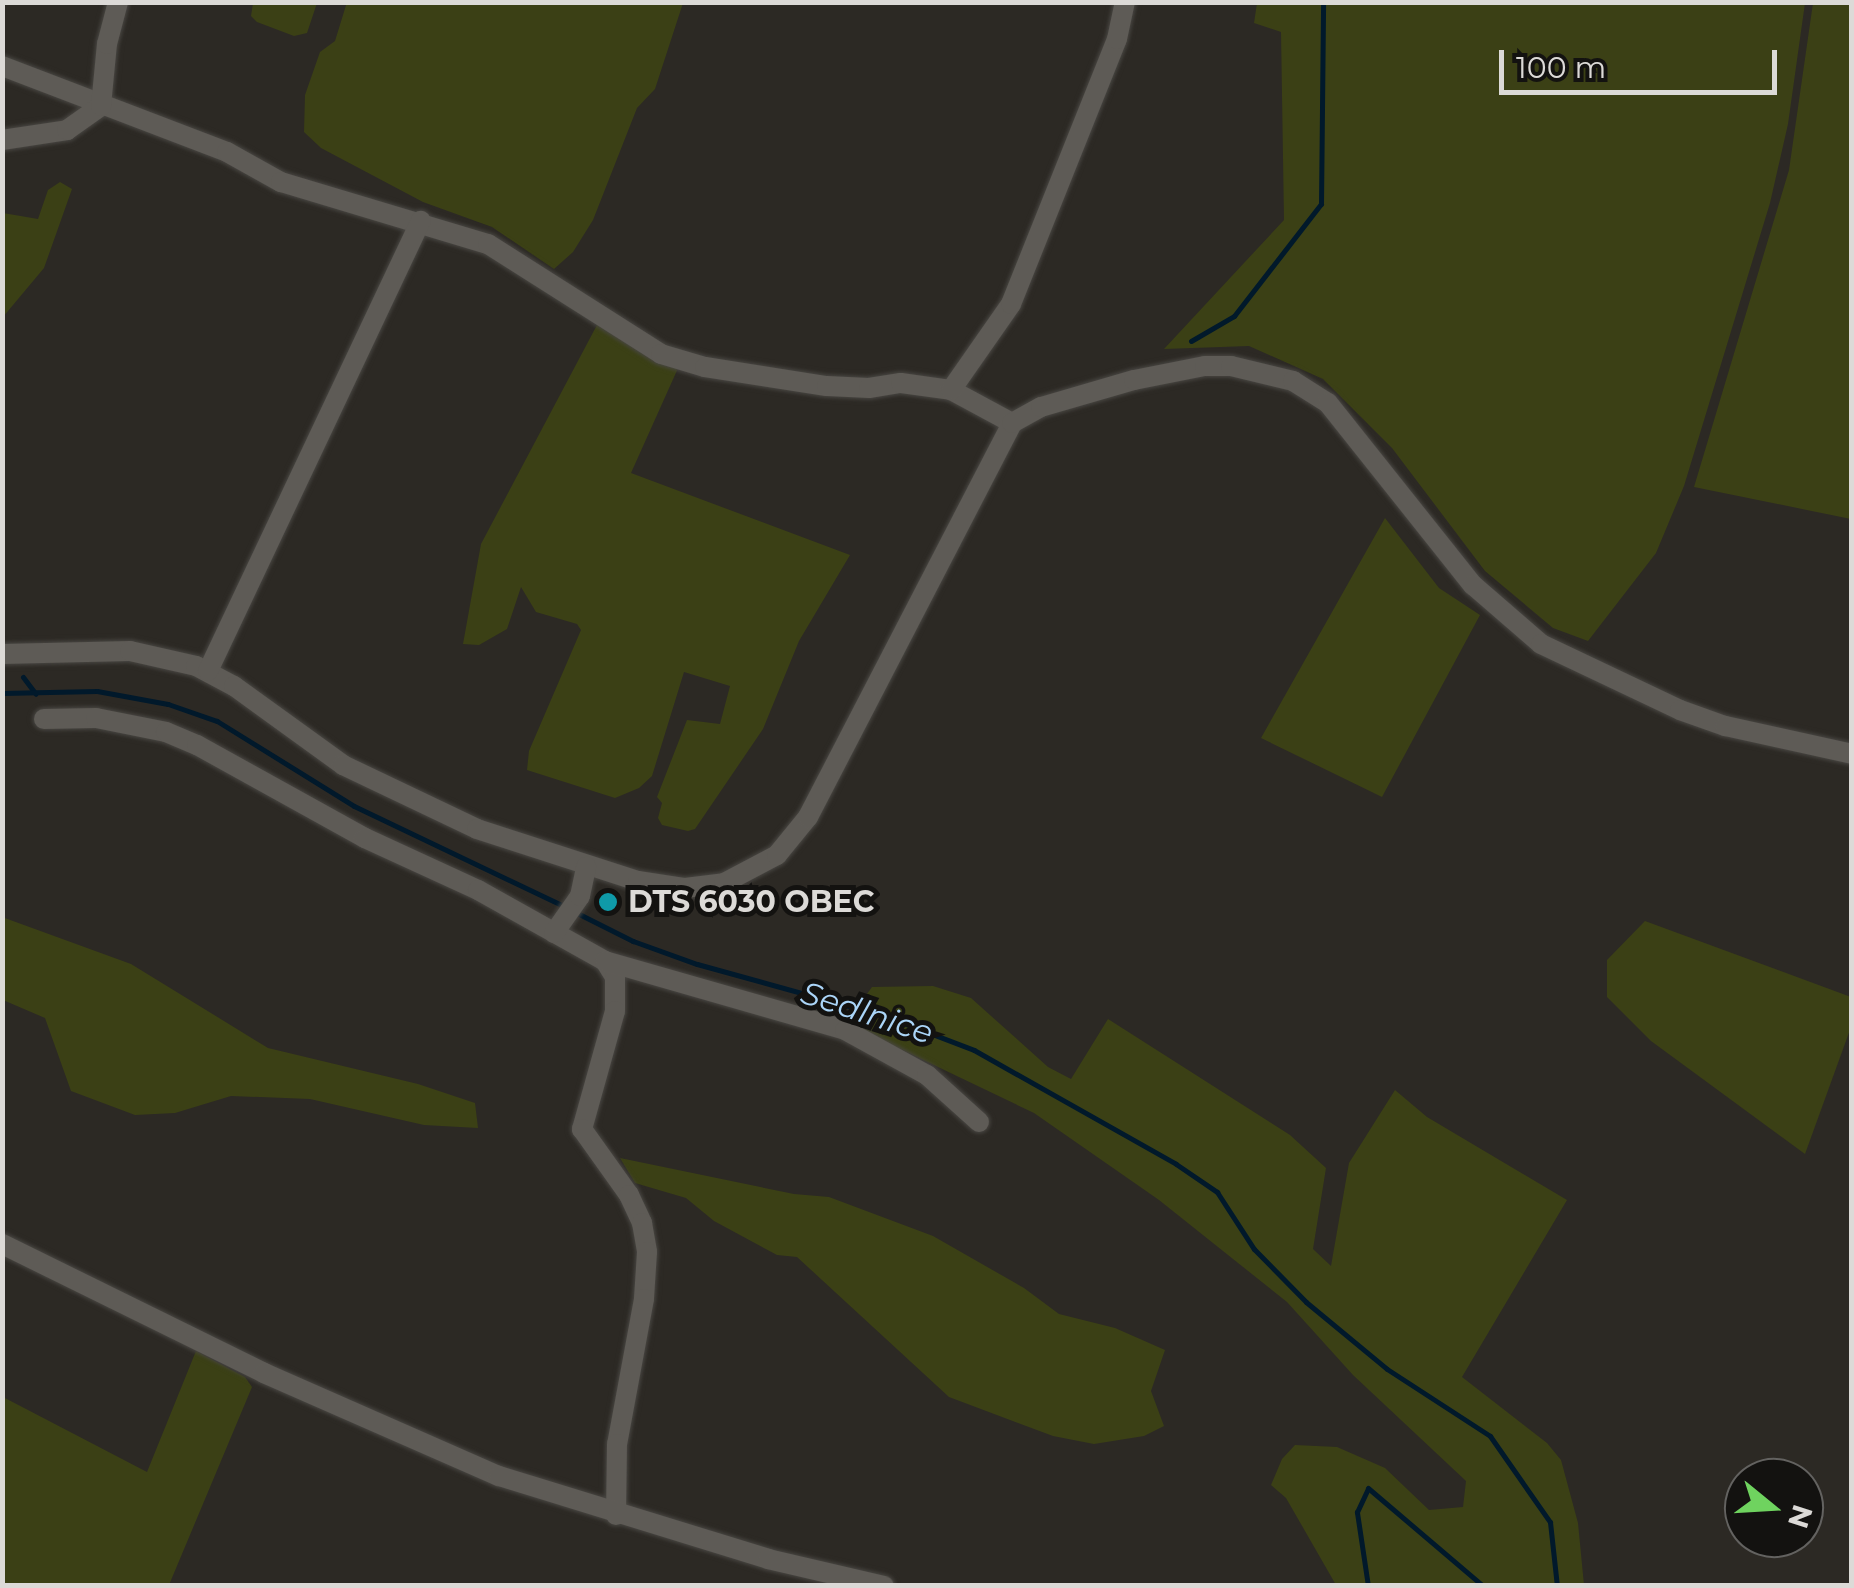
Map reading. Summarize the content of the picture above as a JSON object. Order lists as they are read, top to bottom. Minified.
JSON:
{"water":["Sedlnice"],"places":["DTS 6030 OBEC"],"scale_bar":"100 m","north":"right"}
